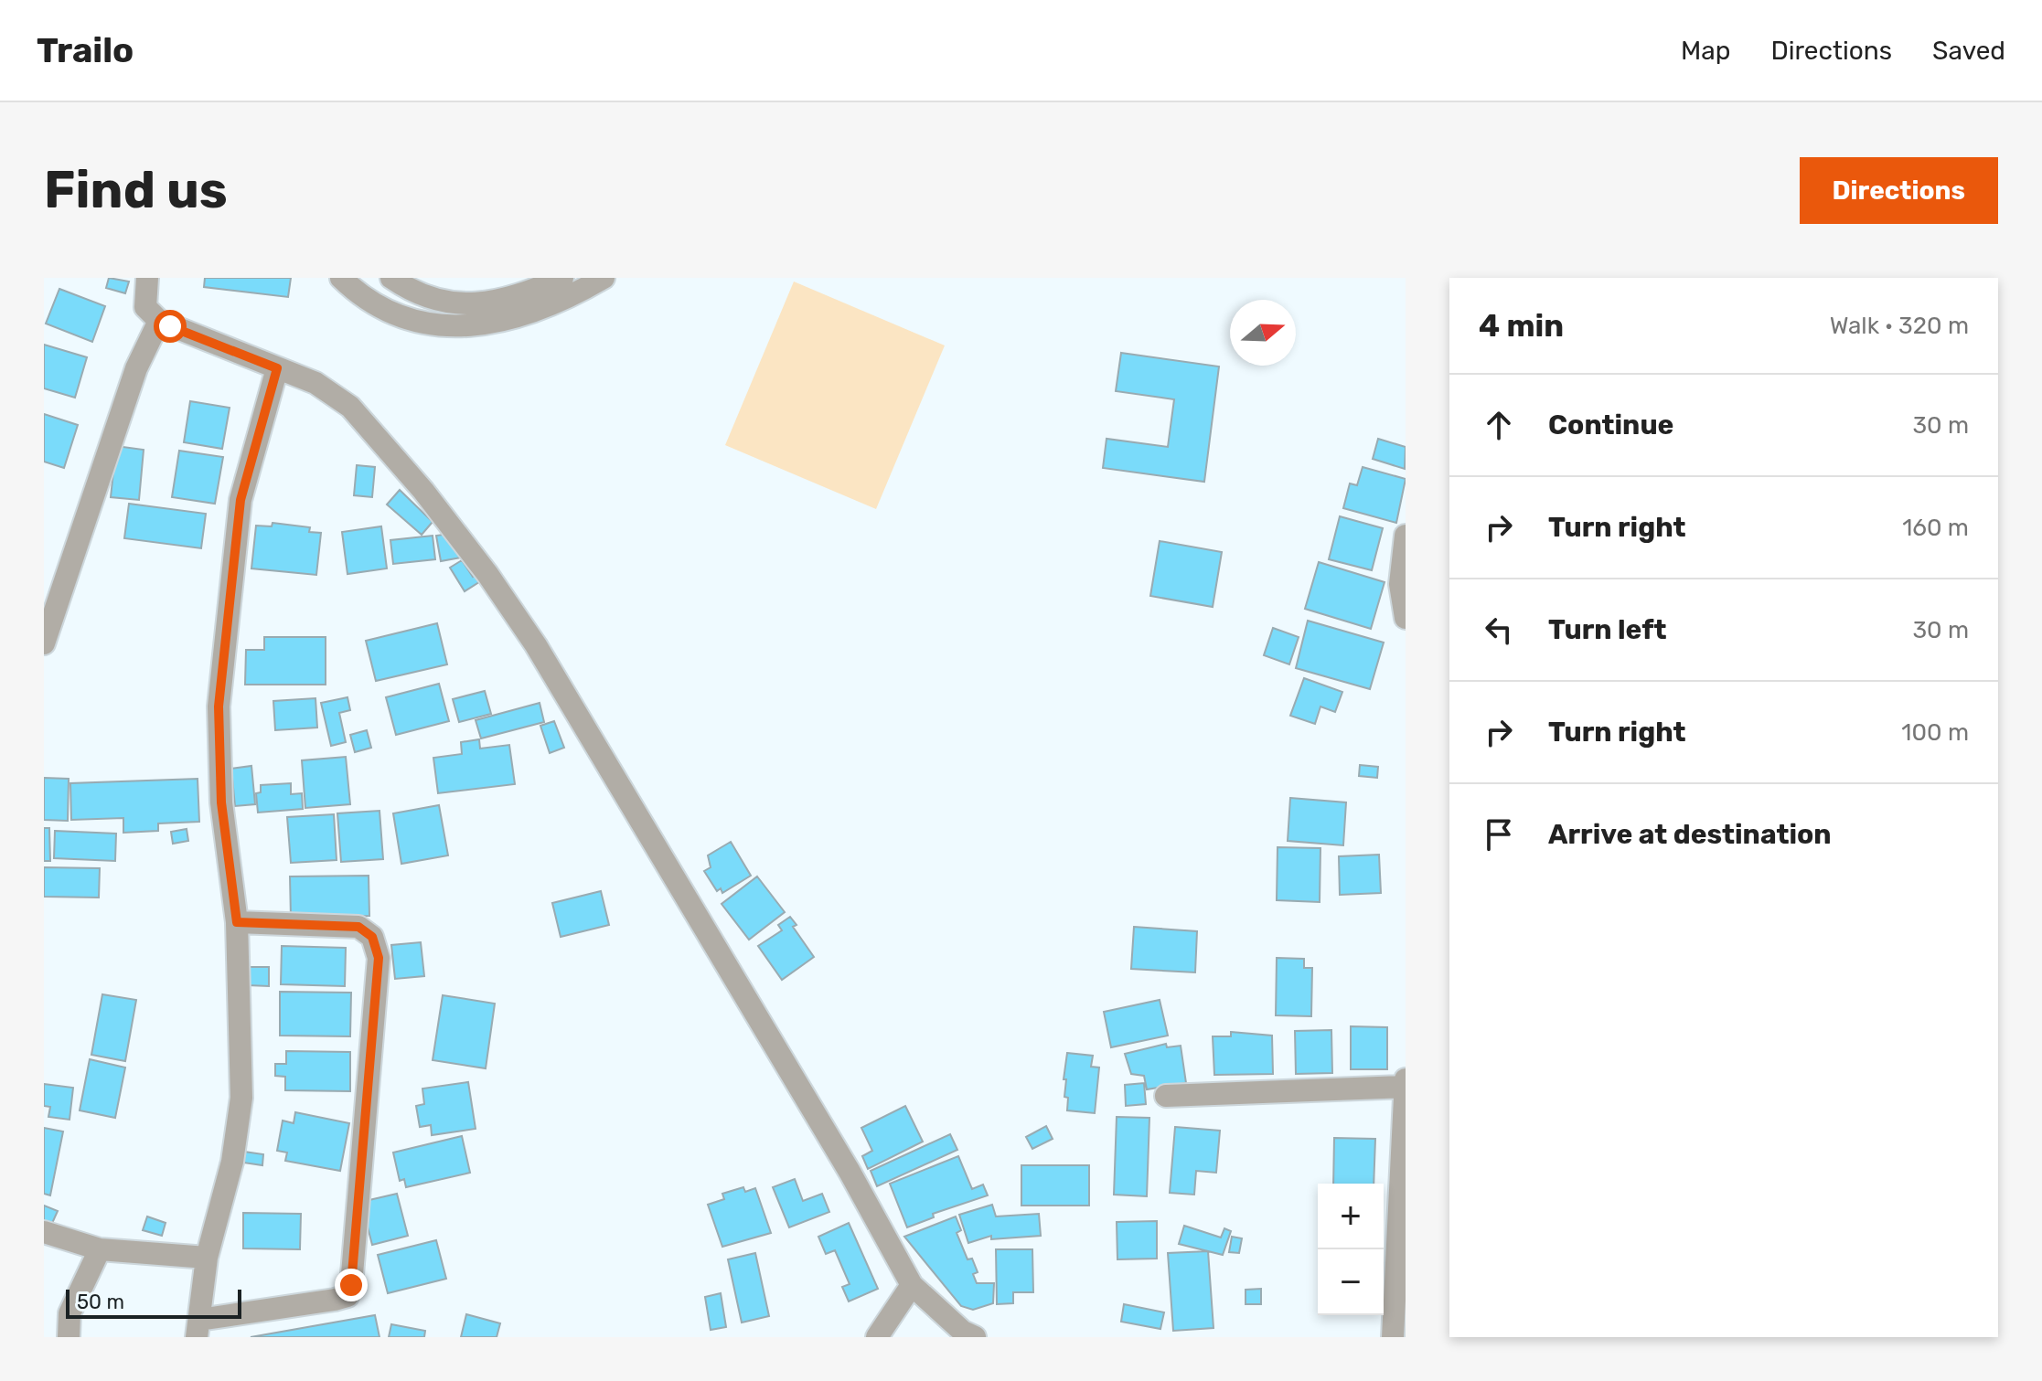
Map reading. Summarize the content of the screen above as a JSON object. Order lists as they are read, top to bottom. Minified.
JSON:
{"scale_bar":"50 m","north":"right","page":{"header":"Trailo","nav":["Map","Directions","Saved"],"buttons":"Directions","title":"Find us","heading":["4 min","Walk · 320 m"],"list":[["Continue","30 m"],["Turn right","160 m"],["Turn left","30 m"],["Turn right","100 m"],"Arrive at destination"],"map_buttons":["+","−"],"scale":"50 m"}}
